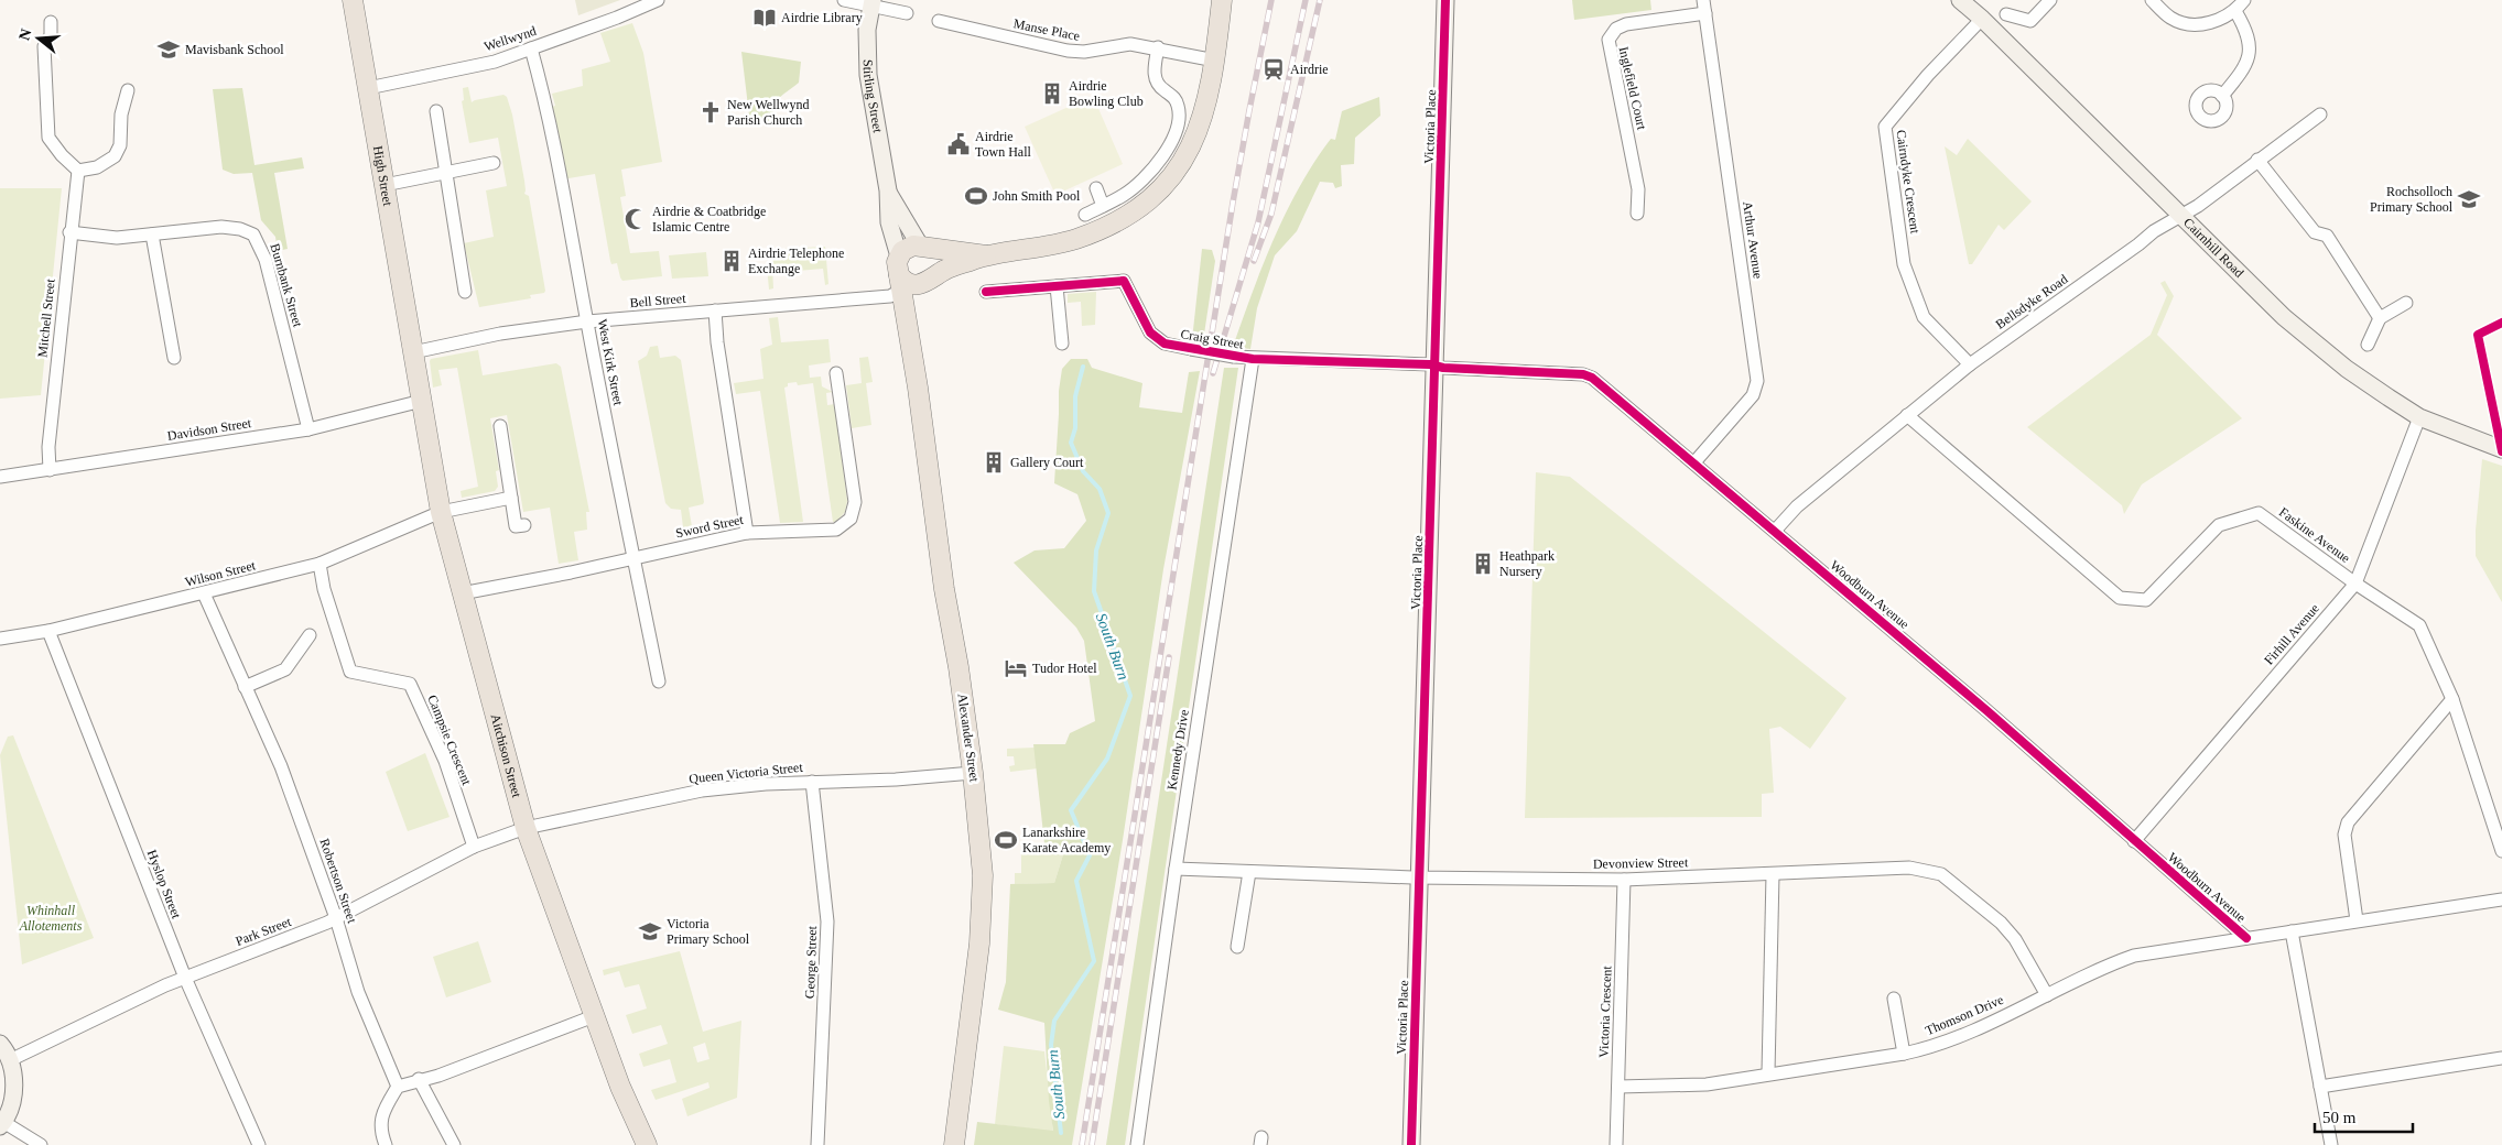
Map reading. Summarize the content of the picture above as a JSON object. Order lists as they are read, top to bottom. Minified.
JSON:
{"streets":{"main road":["High Street","Alexander Street","Aitchison Street"],"street":["Manse Place","Wellwynd","Inglefield Court","Stirling Street","Victoria Place","Cairndyke Crescent","Arthur Avenue","Cairnhill Road","Burnbank Street","Bell Street","Bellsdyke Road","Mitchell Street","Craig Street","West Kirk Street","Davidson Street","Sword Street","Faskine Avenue","Wilson Street","Woodburn Avenue","Firhill Avenue","Campsie Crescent","Kennedy Drive","Queen Victoria Street","Devonview Street","Robertson Street","Hyslop Street","Park Street","George Street","Victoria Crescent","Thomson Drive"]},"crossings":[["Wellwynd","High Street"],["Wellwynd","West Kirk Street"],["Inglefield Court","Arthur Avenue"],["Stirling Street","Bell Street"],["Stirling Street","Alexander Street"],["Victoria Place","Craig Street"],["Victoria Place","Woodburn Avenue"],["Victoria Place","Devonview Street"],["High Street","Bell Street"],["High Street","Aitchison Street"],["Cairndyke Crescent","Cairnhill Road"],["Cairndyke Crescent","Bellsdyke Road"],["Arthur Avenue","Woodburn Avenue"],["Cairnhill Road","Bellsdyke Road"],["Cairnhill Road","Firhill Avenue"],["Burnbank Street","Mitchell Street"],["Burnbank Street","Davidson Street"],["Bell Street","West Kirk Street"],["Bell Street","Alexander Street"],["Bell Street","Aitchison Street"],["Bellsdyke Road","Faskine Avenue"],["Bellsdyke Road","Woodburn Avenue"],["Mitchell Street","Davidson Street"],["Craig Street","Woodburn Avenue"],["Craig Street","Kennedy Drive"],["West Kirk Street","Sword Street"],["Davidson Street","Aitchison Street"],["Sword Street","Aitchison Street"],["Faskine Avenue","Firhill Avenue"],["Wilson Street","Campsie Crescent"],["Wilson Street","Aitchison Street"],["Wilson Street","Robertson Street"],["Wilson Street","Hyslop Street"],["Woodburn Avenue","Firhill Avenue"],["Woodburn Avenue","Thomson Drive"],["Alexander Street","Queen Victoria Street"],["Campsie Crescent","Park Street"],["Kennedy Drive","Devonview Street"],["Aitchison Street","Queen Victoria Street"],["Aitchison Street","Park Street"],["Queen Victoria Street","Park Street"],["Queen Victoria Street","George Street"],["Devonview Street","Victoria Crescent"],["Devonview Street","Thomson Drive"],["Robertson Street","Park Street"],["Hyslop Street","Park Street"],["Victoria Crescent","Thomson Drive"]],"water":["South Burn"],"parks":["Whinhall Allotements"],"places":{"library":["Airdrie Library"],"school or university":["Mavisbank School","Rochsolloch Primary School","Victoria Primary School"],"station":["Airdrie"],"building":["Airdrie Bowling Club","Airdrie Telephone Exchange","Gallery Court","Heathpark Nursery"],"church":["New Wellwynd Parish Church"],"public building":["Airdrie Town Hall"],"sports":["John Smith Pool","Lanarkshire Karate Academy"],"mosque":["Airdrie & Coatbridge Islamic Centre"],"hotel":["Tudor Hotel"]},"scale_bar":"50 m","north":"left"}
